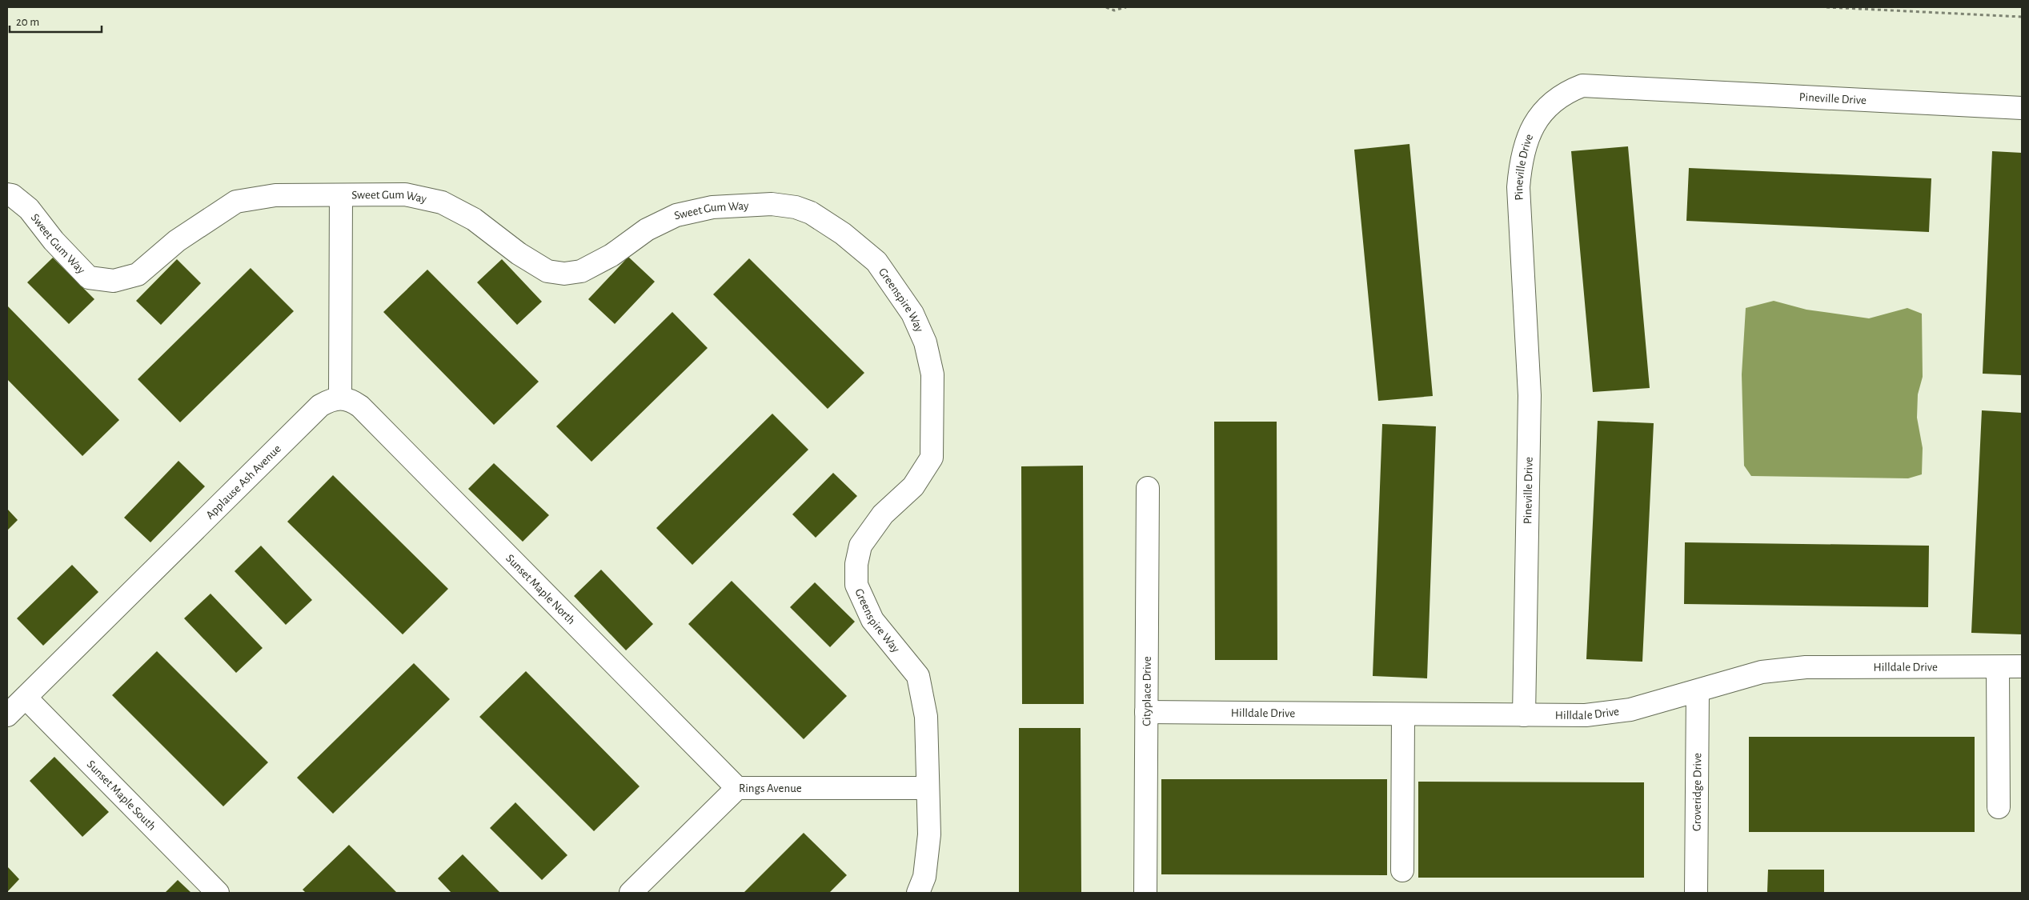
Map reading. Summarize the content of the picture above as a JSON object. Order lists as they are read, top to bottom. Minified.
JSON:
{"streets":{"street":["Pineville Drive","Sweet Gum Way","Greenspire Way","Applause Ash Avenue","Sunset Maple North","Hilldale Drive","Cityplace Drive","Rings Avenue","Groveridge Drive","Sunset Maple South"]},"crossings":[["Pineville Drive","Hilldale Drive"],["Sweet Gum Way","Greenspire Way"],["Greenspire Way","Rings Avenue"],["Applause Ash Avenue","Sunset Maple North"],["Applause Ash Avenue","Sunset Maple South"],["Sunset Maple North","Rings Avenue"],["Hilldale Drive","Cityplace Drive"],["Hilldale Drive","Groveridge Drive"]],"scale_bar":"20 m"}
